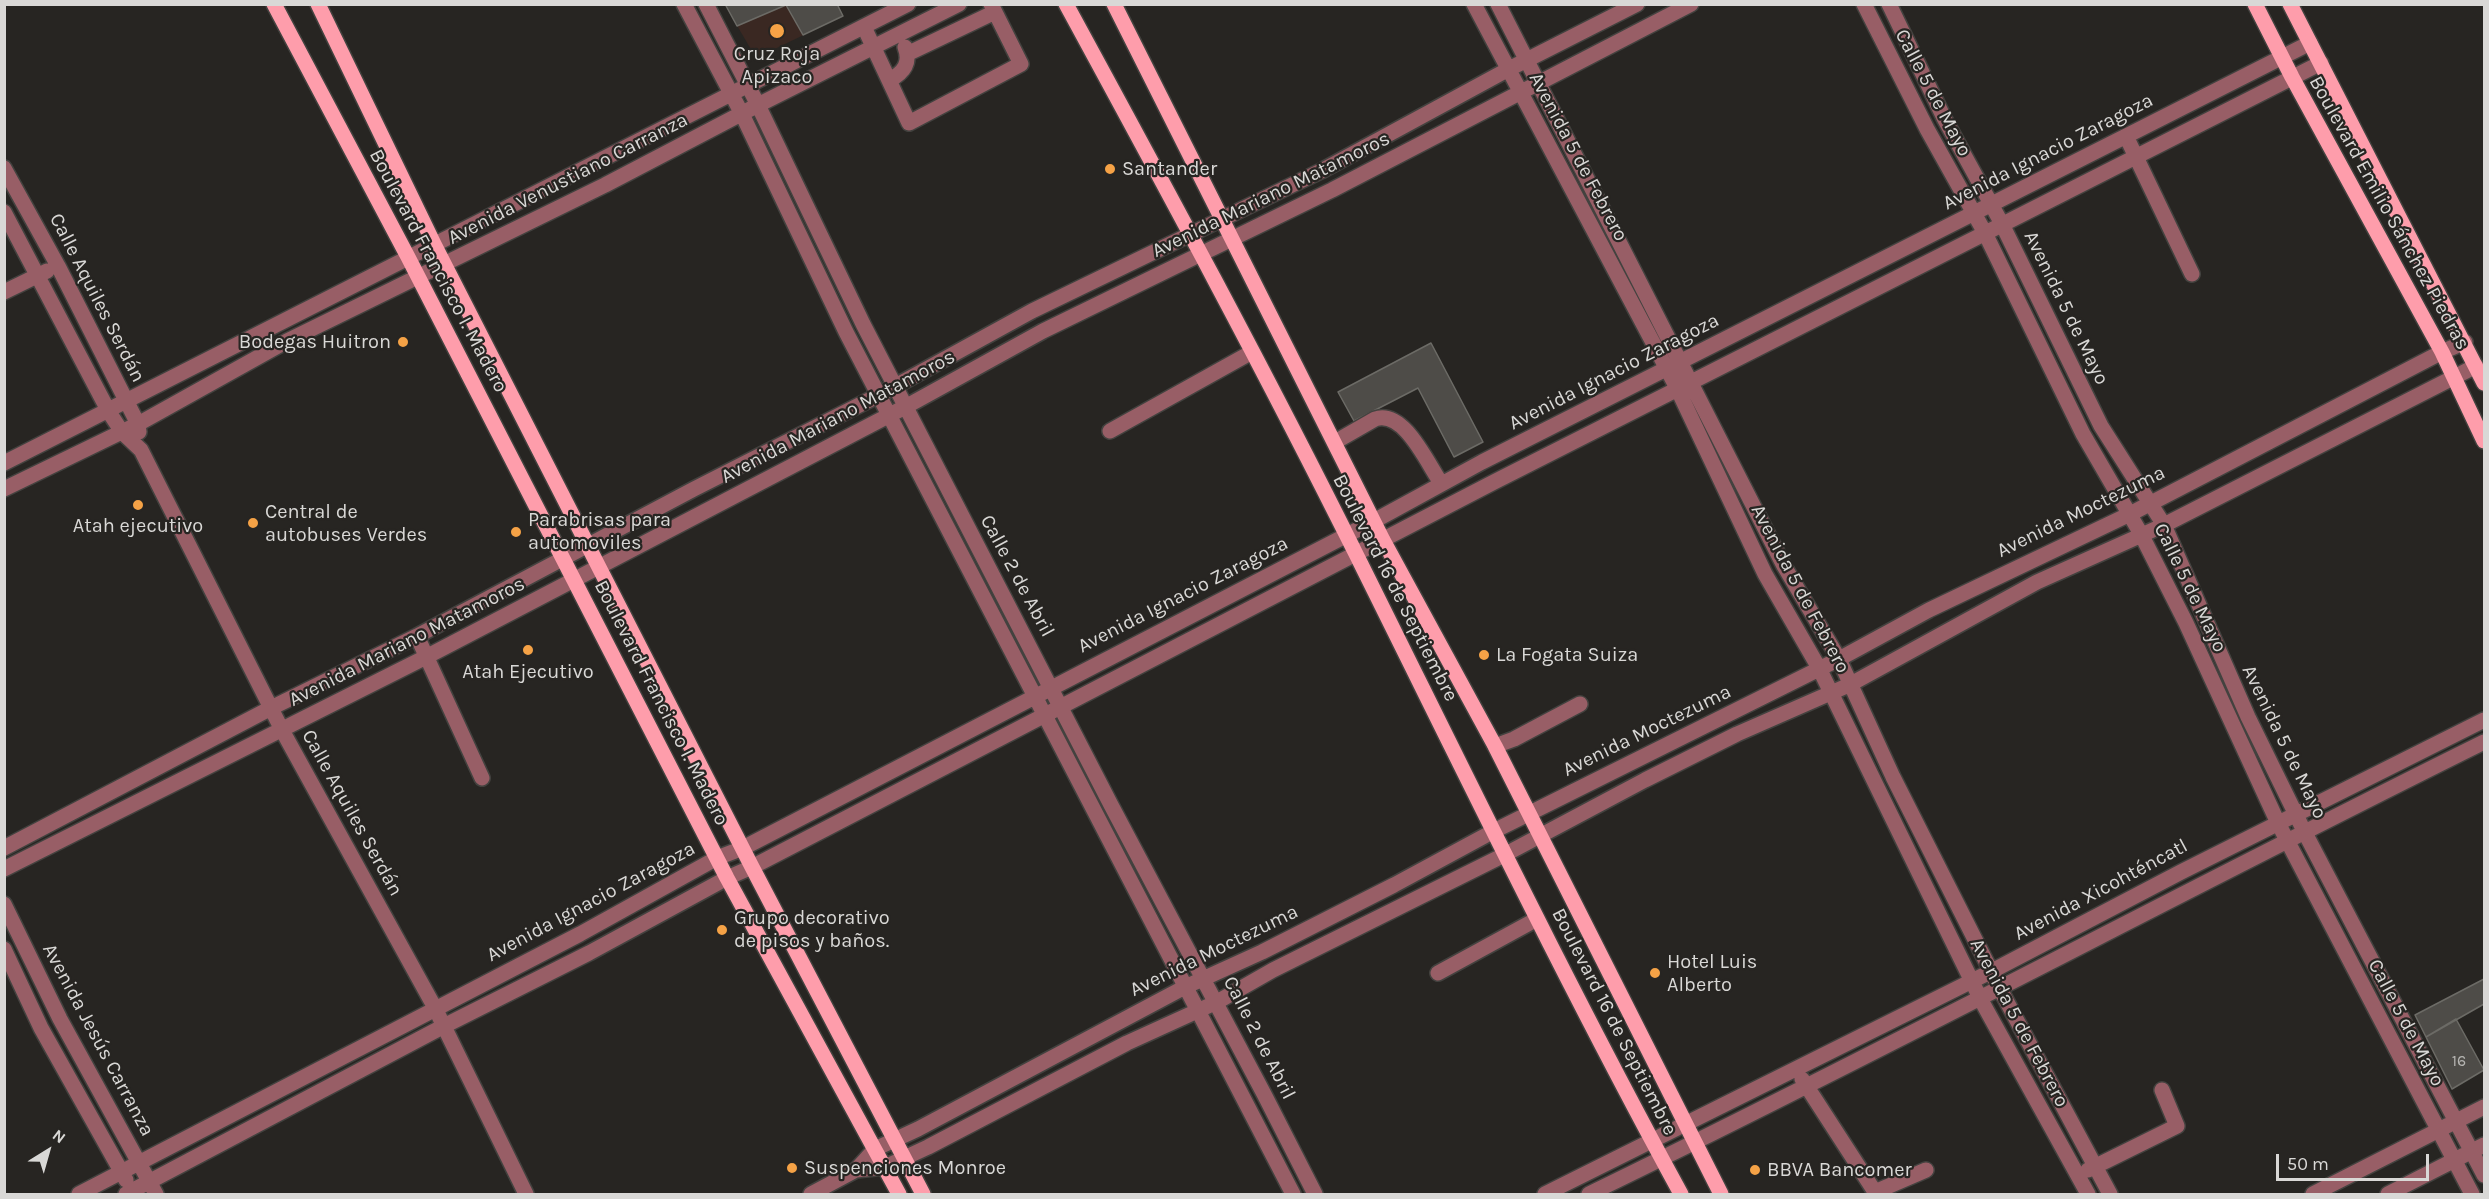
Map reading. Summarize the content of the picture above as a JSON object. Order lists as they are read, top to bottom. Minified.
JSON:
{"streets":{"main road":["Boulevard Emilio Sánchez Piedras","Boulevard Francisco I. Madero","Boulevard 16 de Septiembre"],"street":["Calle 5 de Mayo","Avenida Ignacio Zaragoza","Avenida 5 de Febrero","Avenida Venustiano Carranza","Avenida Mariano Matamoros","Calle Aquiles Serdán","Avenida 5 de Mayo","Avenida Moctezuma","Calle 2 de Abril","Avenida Xicohténcatl","Avenida Jesús Carranza"]},"crossings":[["Calle 5 de Mayo","Avenida Ignacio Zaragoza"],["Calle 5 de Mayo","Avenida Moctezuma"],["Calle 5 de Mayo","Avenida Xicohténcatl"],["Avenida Ignacio Zaragoza","Avenida 5 de Febrero"],["Avenida Ignacio Zaragoza","Boulevard Emilio Sánchez Piedras"],["Avenida Ignacio Zaragoza","Boulevard Francisco I. Madero"],["Avenida Ignacio Zaragoza","Calle Aquiles Serdán"],["Avenida Ignacio Zaragoza","Avenida 5 de Mayo"],["Avenida Ignacio Zaragoza","Calle 2 de Abril"],["Avenida Ignacio Zaragoza","Boulevard 16 de Septiembre"],["Avenida Ignacio Zaragoza","Avenida Jesús Carranza"],["Avenida 5 de Febrero","Avenida Mariano Matamoros"],["Avenida 5 de Febrero","Avenida Moctezuma"],["Avenida 5 de Febrero","Avenida Xicohténcatl"],["Avenida Venustiano Carranza","Boulevard Francisco I. Madero"],["Avenida Venustiano Carranza","Calle Aquiles Serdán"],["Avenida Venustiano Carranza","Calle 2 de Abril"],["Avenida Mariano Matamoros","Boulevard Francisco I. Madero"],["Avenida Mariano Matamoros","Calle Aquiles Serdán"],["Avenida Mariano Matamoros","Calle 2 de Abril"],["Avenida Mariano Matamoros","Boulevard 16 de Septiembre"],["Boulevard Emilio Sánchez Piedras","Avenida Moctezuma"],["Boulevard Francisco I. Madero","Avenida Moctezuma"],["Avenida 5 de Mayo","Avenida Moctezuma"],["Avenida 5 de Mayo","Avenida Xicohténcatl"],["Avenida Moctezuma","Calle 2 de Abril"],["Avenida Moctezuma","Boulevard 16 de Septiembre"],["Boulevard 16 de Septiembre","Avenida Xicohténcatl"]],"places":["Cruz Roja Apizaco","Santander","Bodegas Huitron","Atah ejecutivo","Central de autobuses Verdes","Parabrisas para automoviles","Atah Ejecutivo","La Fogata Suiza","Grupo decorativo de pisos y baños.","Hotel Luis Alberto","Suspenciones Monroe","BBVA Bancomer"],"house_numbers":["16"],"scale_bar":"50 m","north":"top right"}
